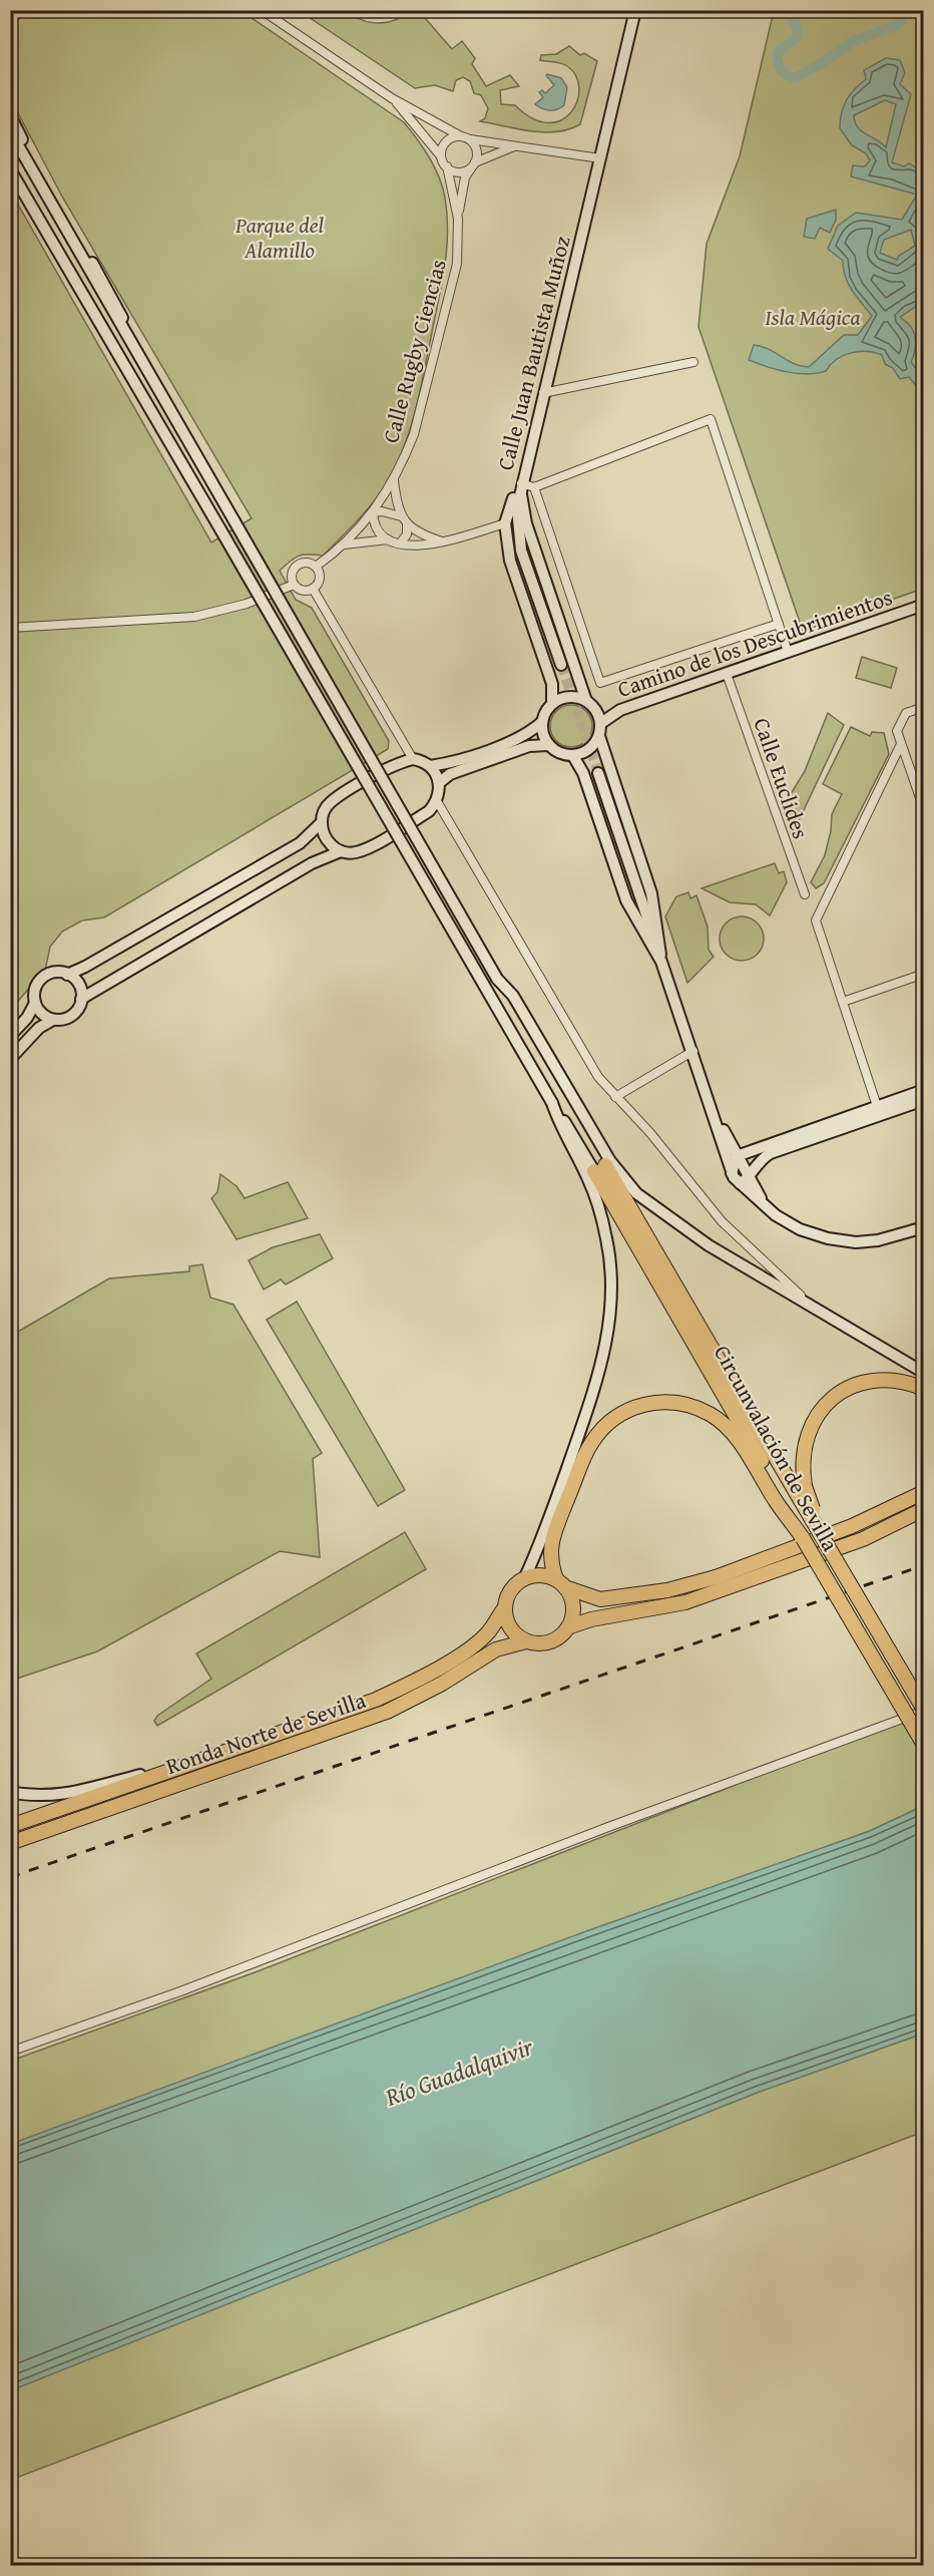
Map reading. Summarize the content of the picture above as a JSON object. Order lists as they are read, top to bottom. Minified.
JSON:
{"streets":{"highway":["Circunvalación de Sevilla","Ronda Norte de Sevilla"],"street":["Calle Rugby Ciencias","Calle Juan Bautista Muñoz","Camino de los Descubrimientos","Calle Euclides"]},"crossings":[["Calle Juan Bautista Muñoz","Camino de los Descubrimientos"],["Camino de los Descubrimientos","Calle Euclides"]],"water":["Río Guadalquivir"],"parks":["Parque del Alamillo","Isla Mágica"]}
